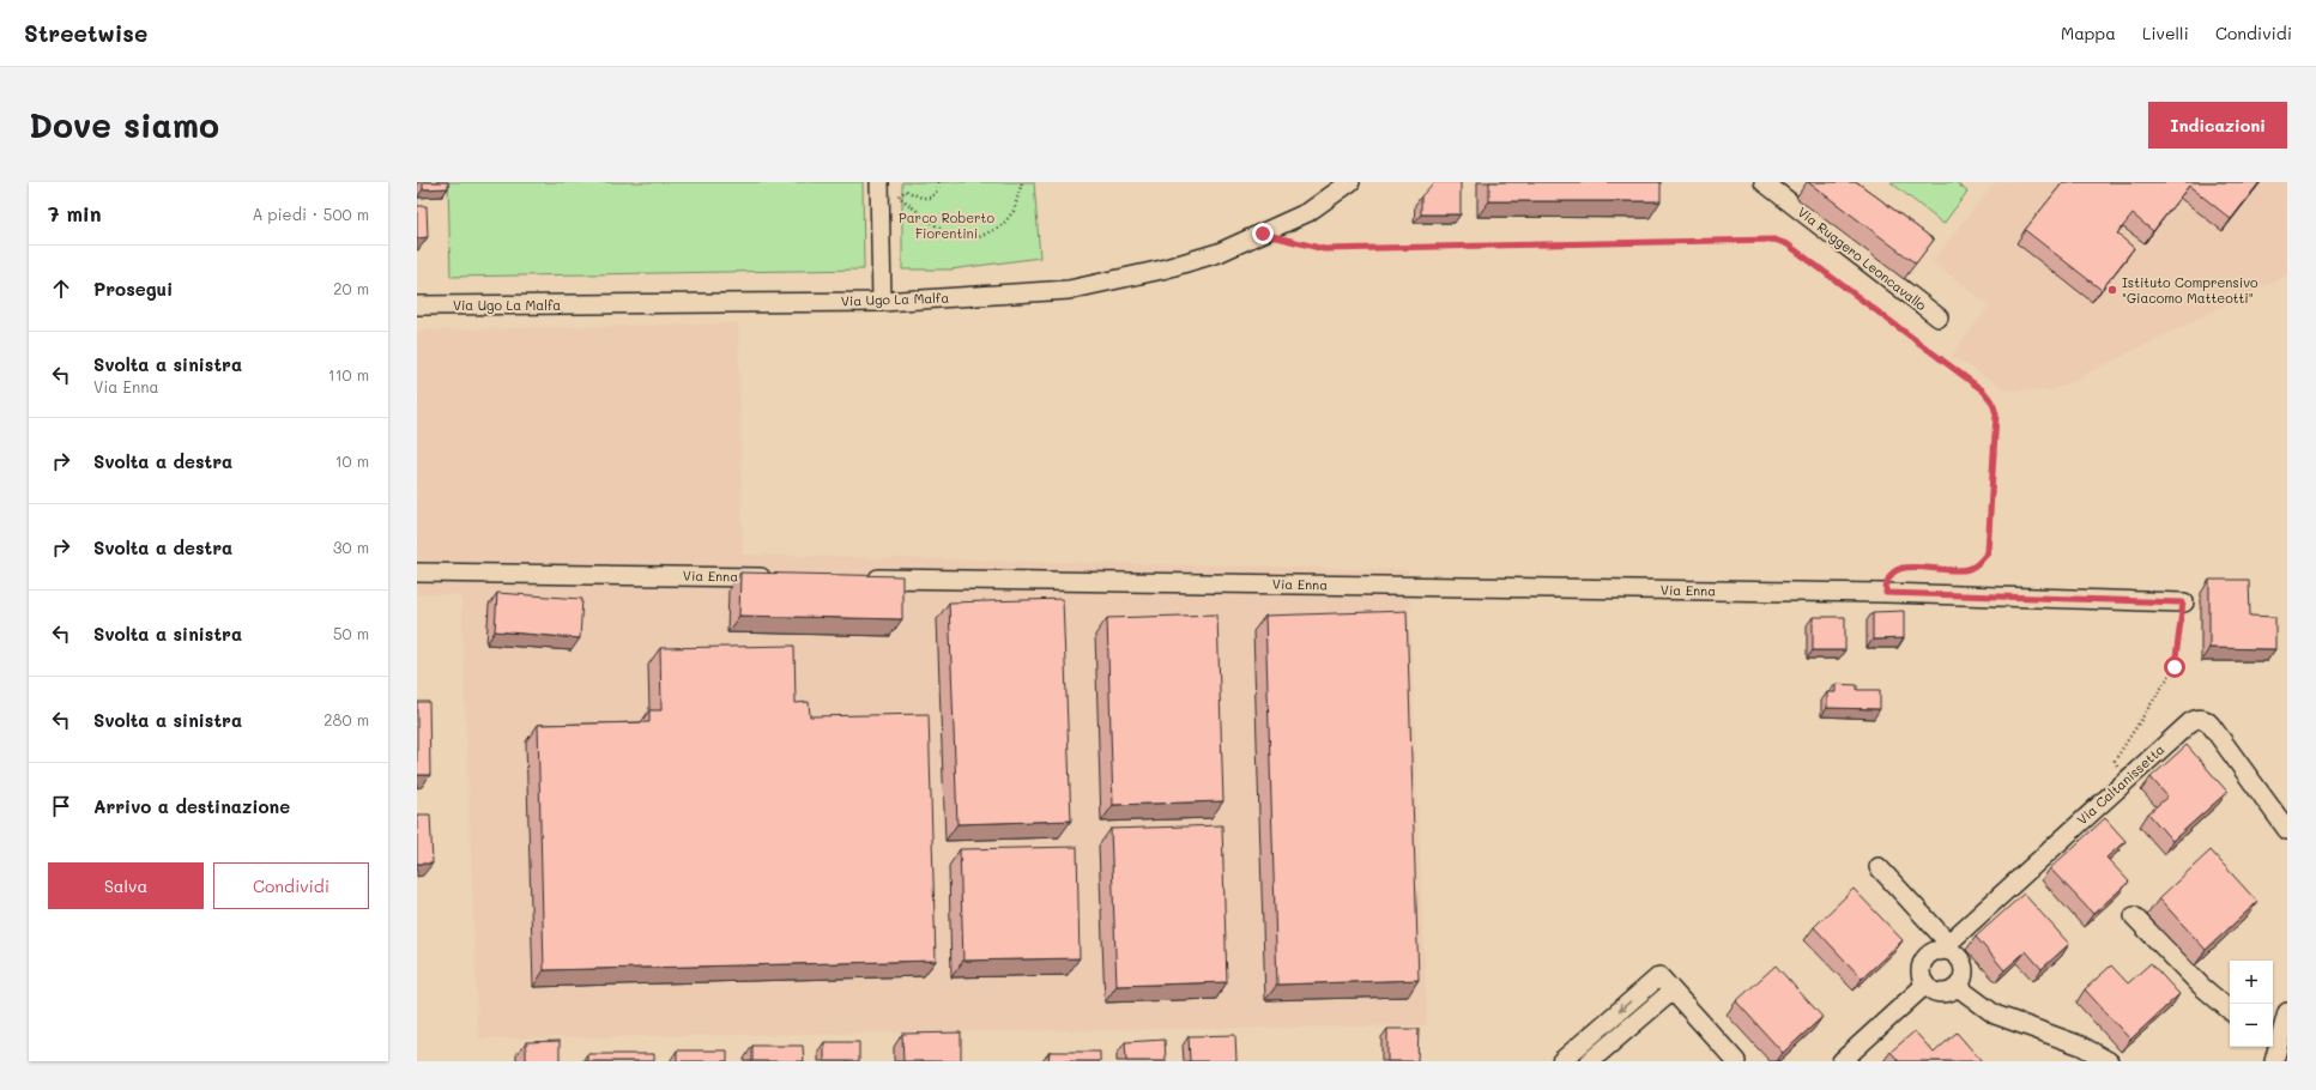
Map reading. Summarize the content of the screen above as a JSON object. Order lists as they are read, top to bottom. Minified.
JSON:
{"streets":{"street":["Via Ruggero Leoncavallo","Via Ugo La Malfa","Via Enna","Via Caltanissetta"]},"parks":["Parco Roberto Fiorentini"],"places":["Istituto Comprensivo \"Giacomo Matteotti\""],"page":{"header":"Streetwise","nav":["Mappa","Livelli","Condividi"],"buttons":["Indicazioni",["Salva","Condividi"]],"title":"Dove siamo","heading":["7 min","A piedi · 500 m"],"list":[["Prosegui","20 m"],["Svolta a sinistra","Via Enna","110 m"],["Svolta a destra","10 m"],["Svolta a destra","30 m"],["Svolta a sinistra","50 m"],["Svolta a sinistra","280 m"],"Arrivo a destinazione"],"map_buttons":["+","−"]}}
